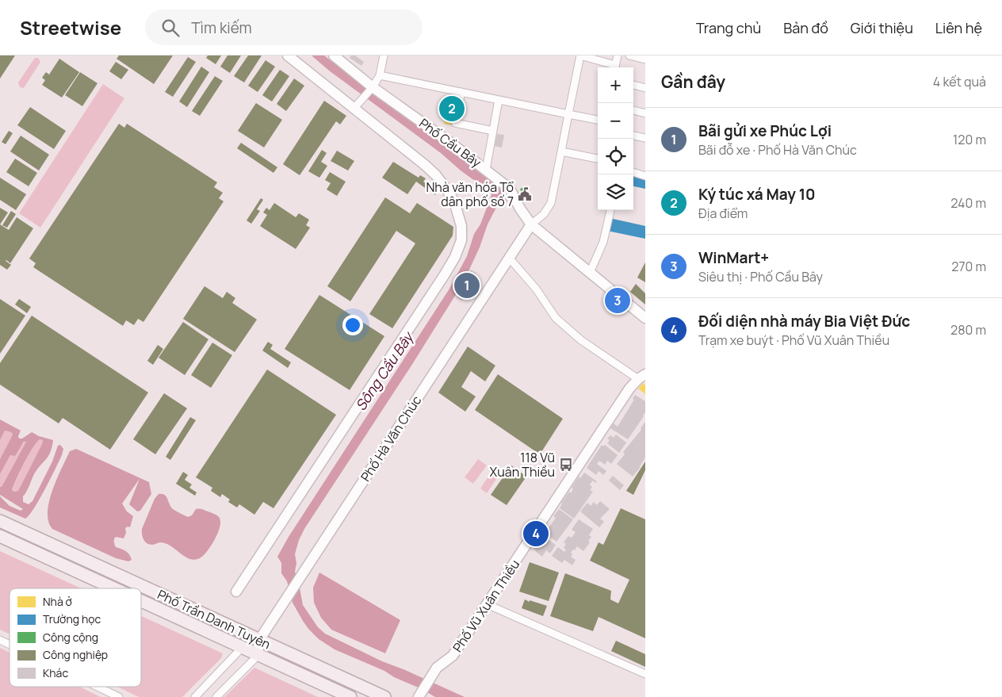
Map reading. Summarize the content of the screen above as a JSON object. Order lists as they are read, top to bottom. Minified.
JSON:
{"streets":{"main road":["Phố Trần Danh Tuyên"],"street":["Phố Cầu Bây","Phố Hà Văn Chúc","Phố Vũ Xuân Thiều"]},"crossings":[["Phố Cầu Bây","Phố Hà Văn Chúc"],["Phố Hà Văn Chúc","Phố Trần Danh Tuyên"]],"water":["Sông Cầu Bây"],"places":{"public building":["Nhà văn hóa Tổ dân phố số 7"],"bus stop":["118 Vũ Xuân Thiều"]},"legend":["Nhà ở","Trường học","Công cộng","Công nghiệp","Khác"],"page":{"header":"Streetwise","search":"Tìm kiếm","nav":["Trang chủ","Bản đồ","Giới thiệu","Liên hệ"],"heading":["Gần đây","4 kết quả"],"map_buttons":["+","−"],"pins":["2","1","3","4"],"list":[{"mark":"1","name":"Bãi gửi xe Phúc Lợi","note":"Bãi đỗ xe · Phố Hà Văn Chúc","value":"120 m"},{"mark":"2","name":"Ký túc xá May 10","note":"Địa điểm","value":"240 m"},{"mark":"3","name":"WinMart+","note":"Siêu thị · Phố Cầu Bây","value":"270 m"},{"mark":"4","name":"Đối diện nhà máy Bia Việt Đức","note":"Trạm xe buýt · Phố Vũ Xuân Thiều","value":"280 m"}]}}
